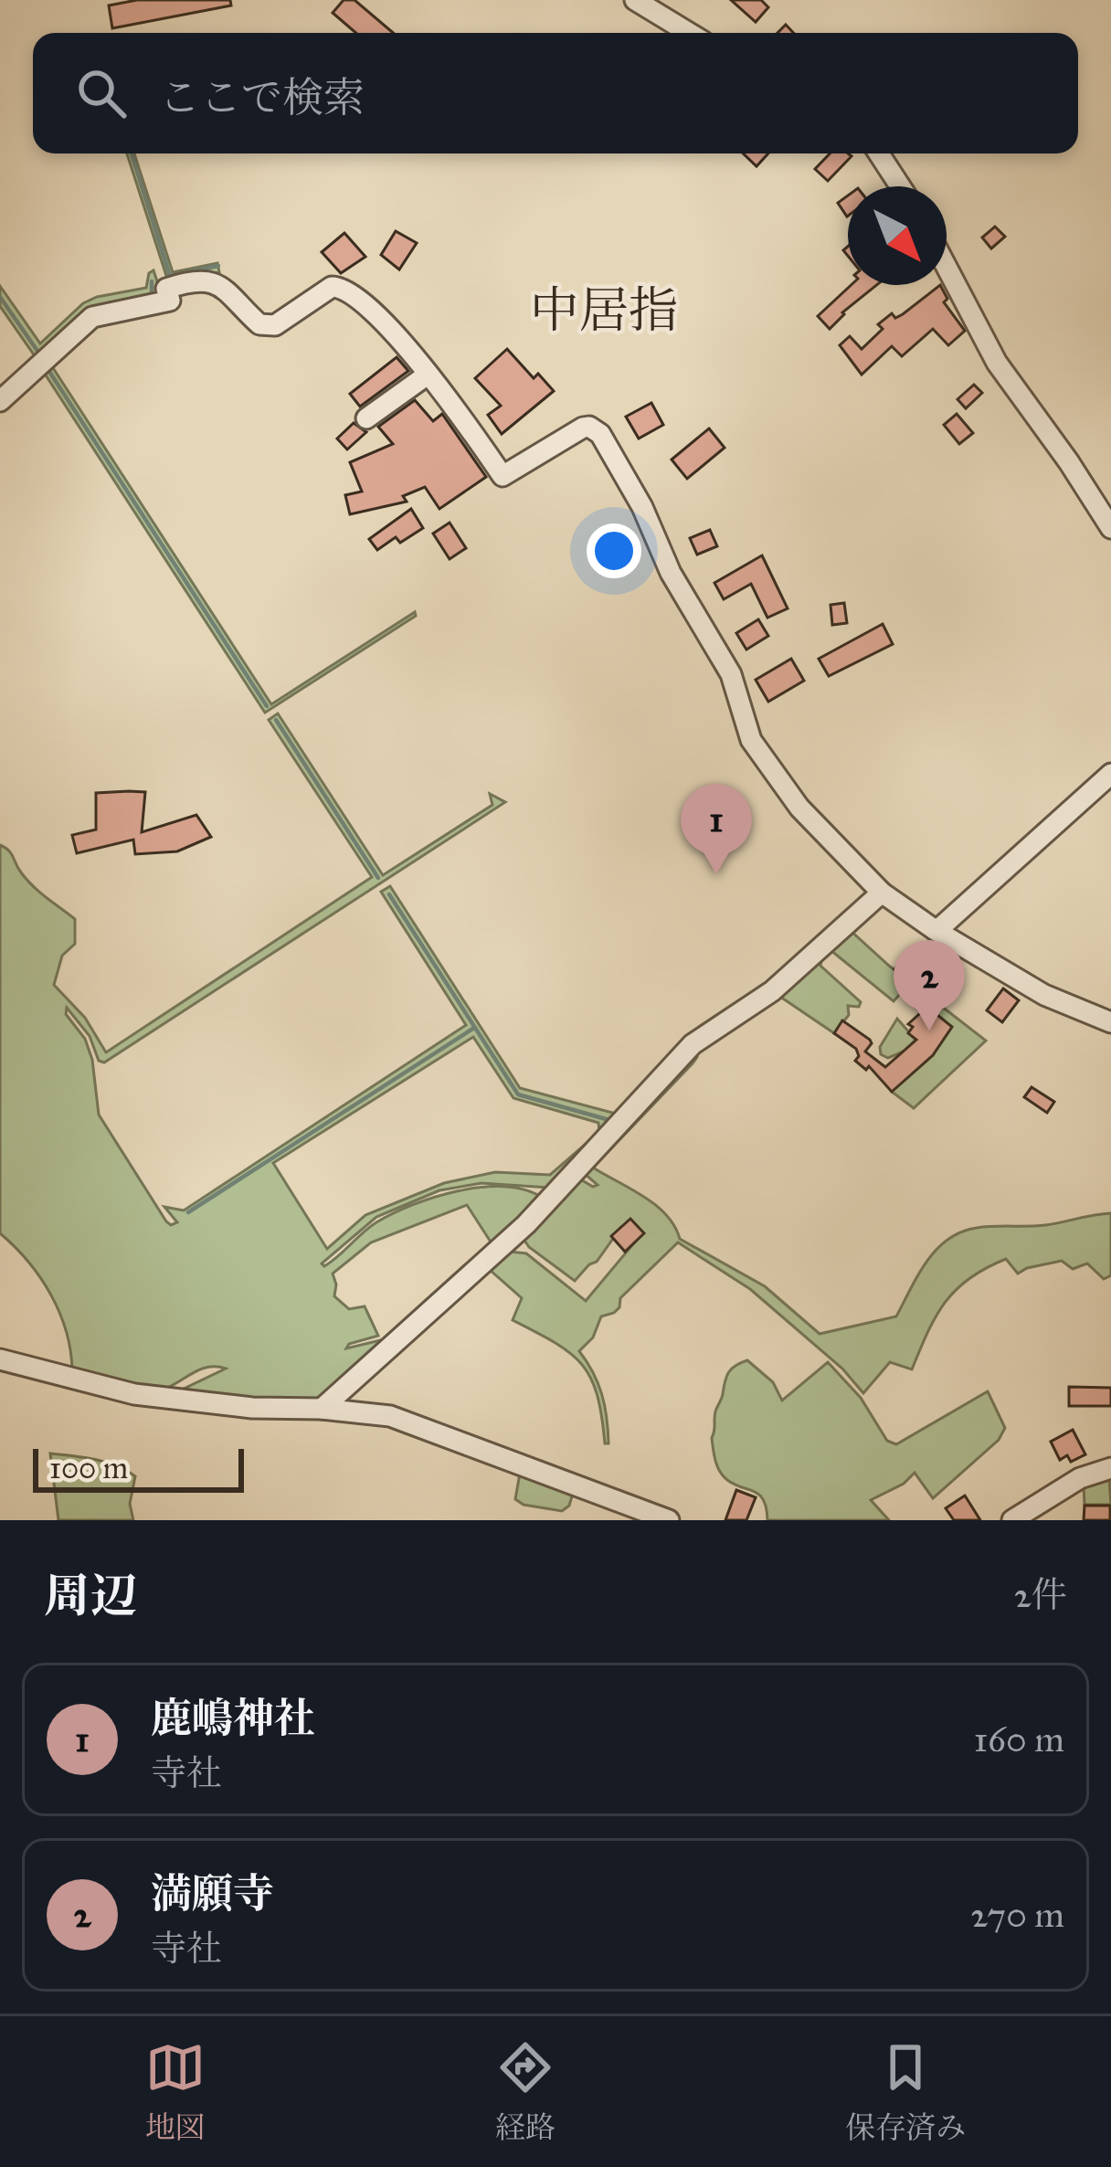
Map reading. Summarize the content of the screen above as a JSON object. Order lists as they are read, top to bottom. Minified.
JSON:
{"districts":["中居指"],"scale_bar":"100 m","north":"bottom right","page":{"search":"ここで検索","pins":["1","2"],"scale":"100 m","heading":["周辺","2件"],"list":[{"mark":"1","name":"鹿嶋神社","note":"寺社","value":"160 m"},{"mark":"2","name":"満願寺","note":"寺社","value":"270 m"}],"nav":["地図","経路","保存済み"]}}
